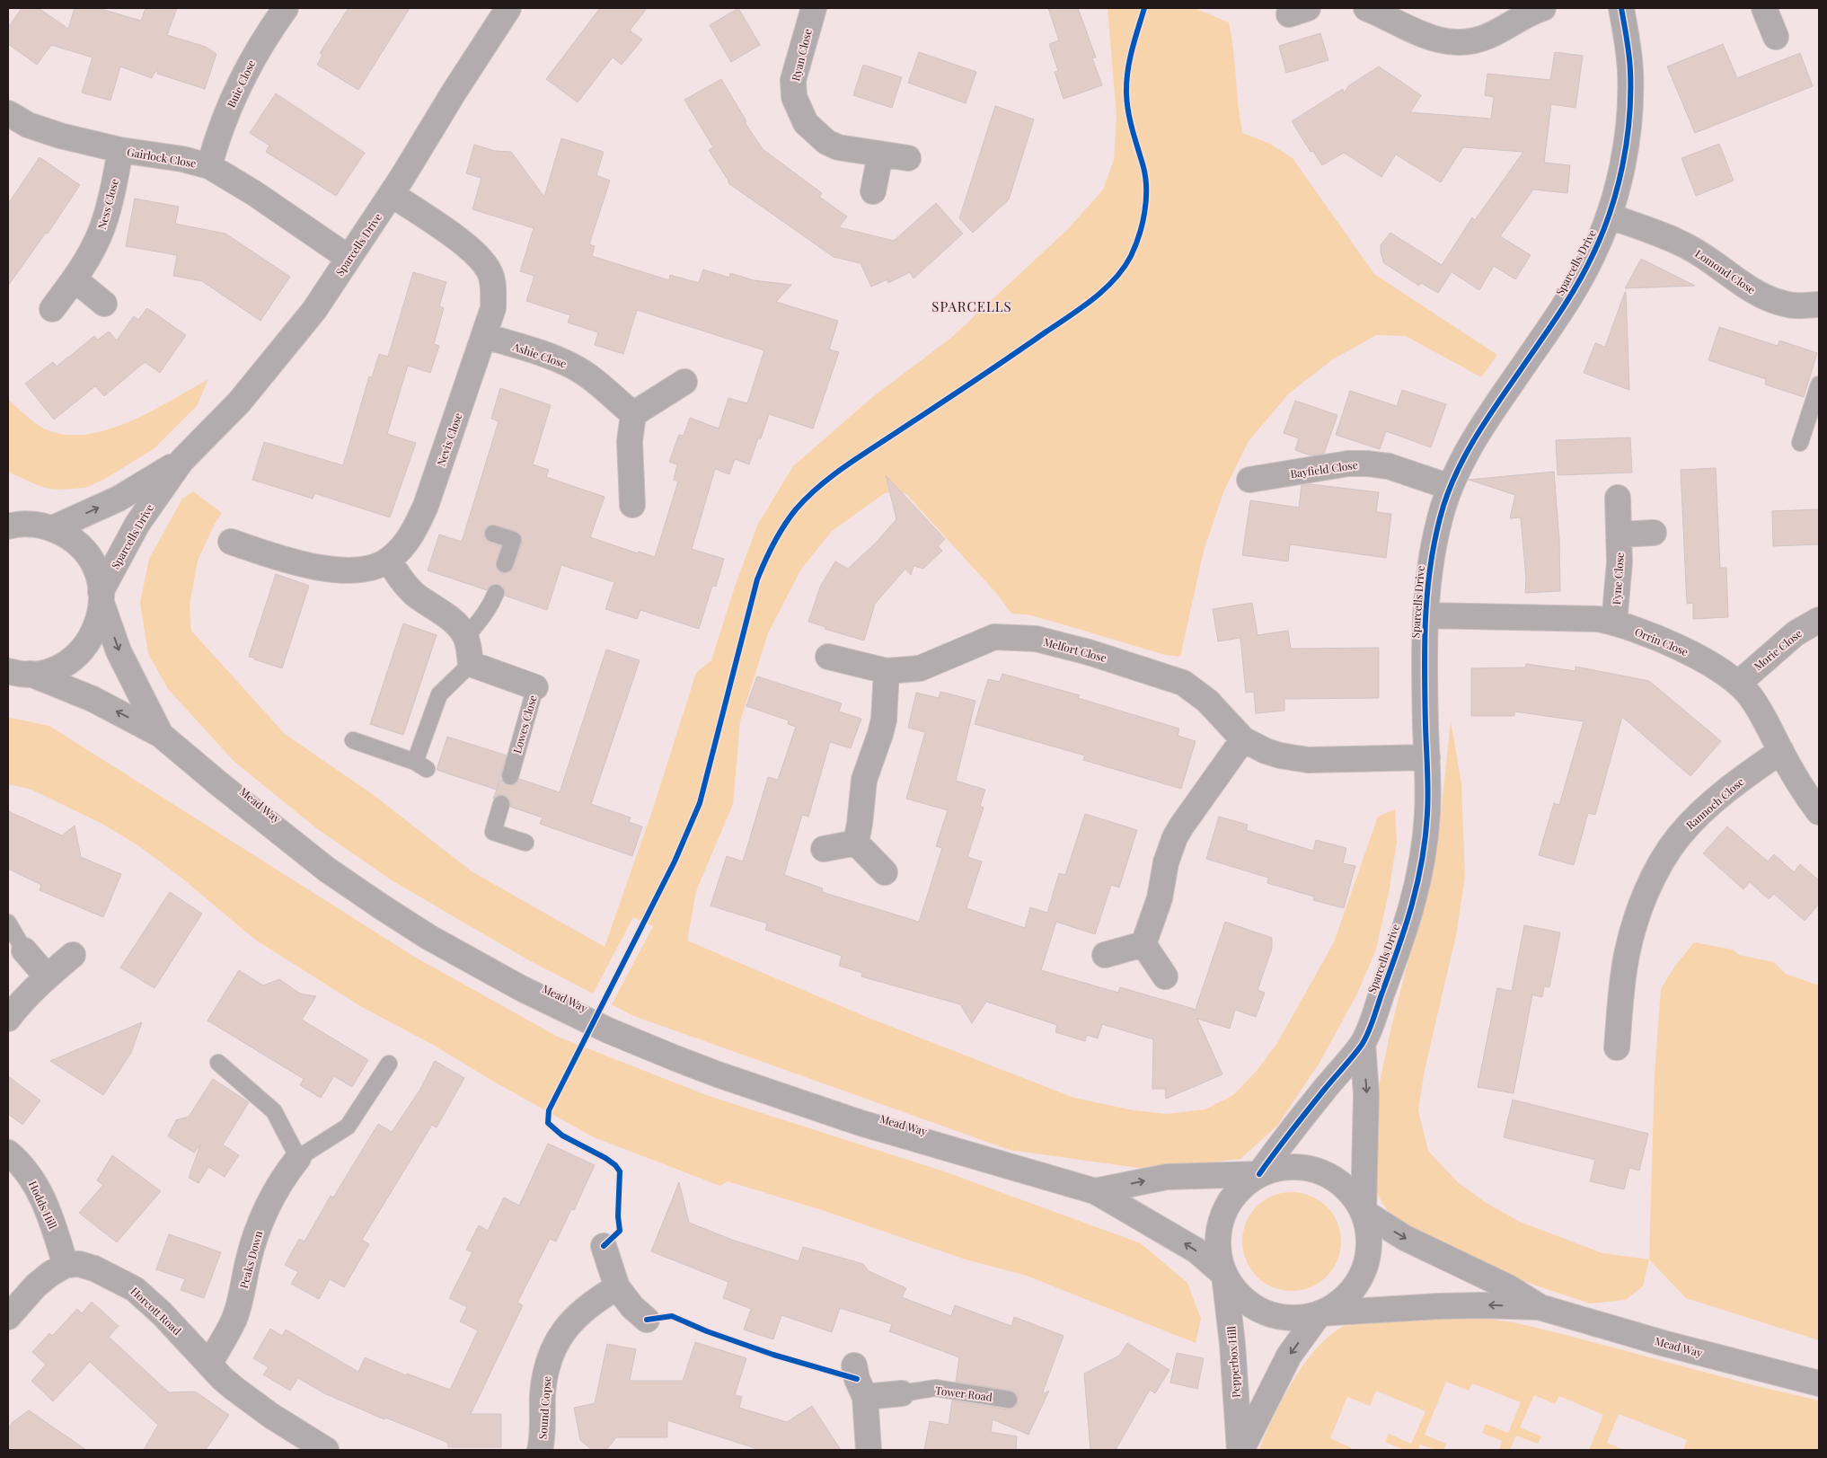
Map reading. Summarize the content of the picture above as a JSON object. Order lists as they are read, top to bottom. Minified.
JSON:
{"streets":{"street":["Ryan Close","Buie Close","Gairlock Close","Ness Close","Sparcells Drive","Lomond Close","Ashie Close","Nevis Close","Bayfield Close","Fyne Close","Orrin Close","Melfort Close","Morie Close","Lowes Close","Rannoch Close","Mead Way","Hodds Hill","Peaks Down","Horcott Road","Pepperbox Hill","Tower Road","Sound Copse"]},"crossings":[["Buie Close","Gairlock Close"],["Gairlock Close","Ness Close"],["Gairlock Close","Sparcells Drive"],["Sparcells Drive","Lomond Close"],["Sparcells Drive","Nevis Close"],["Sparcells Drive","Bayfield Close"],["Sparcells Drive","Orrin Close"],["Sparcells Drive","Melfort Close"],["Sparcells Drive","Mead Way"],["Sparcells Drive","Pepperbox Hill"],["Ashie Close","Nevis Close"],["Fyne Close","Orrin Close"],["Orrin Close","Morie Close"],["Orrin Close","Rannoch Close"],["Mead Way","Pepperbox Hill"],["Hodds Hill","Horcott Road"],["Peaks Down","Horcott Road"]],"one_way":["Pepperbox Hill"],"districts":["SPARCELLS"]}
